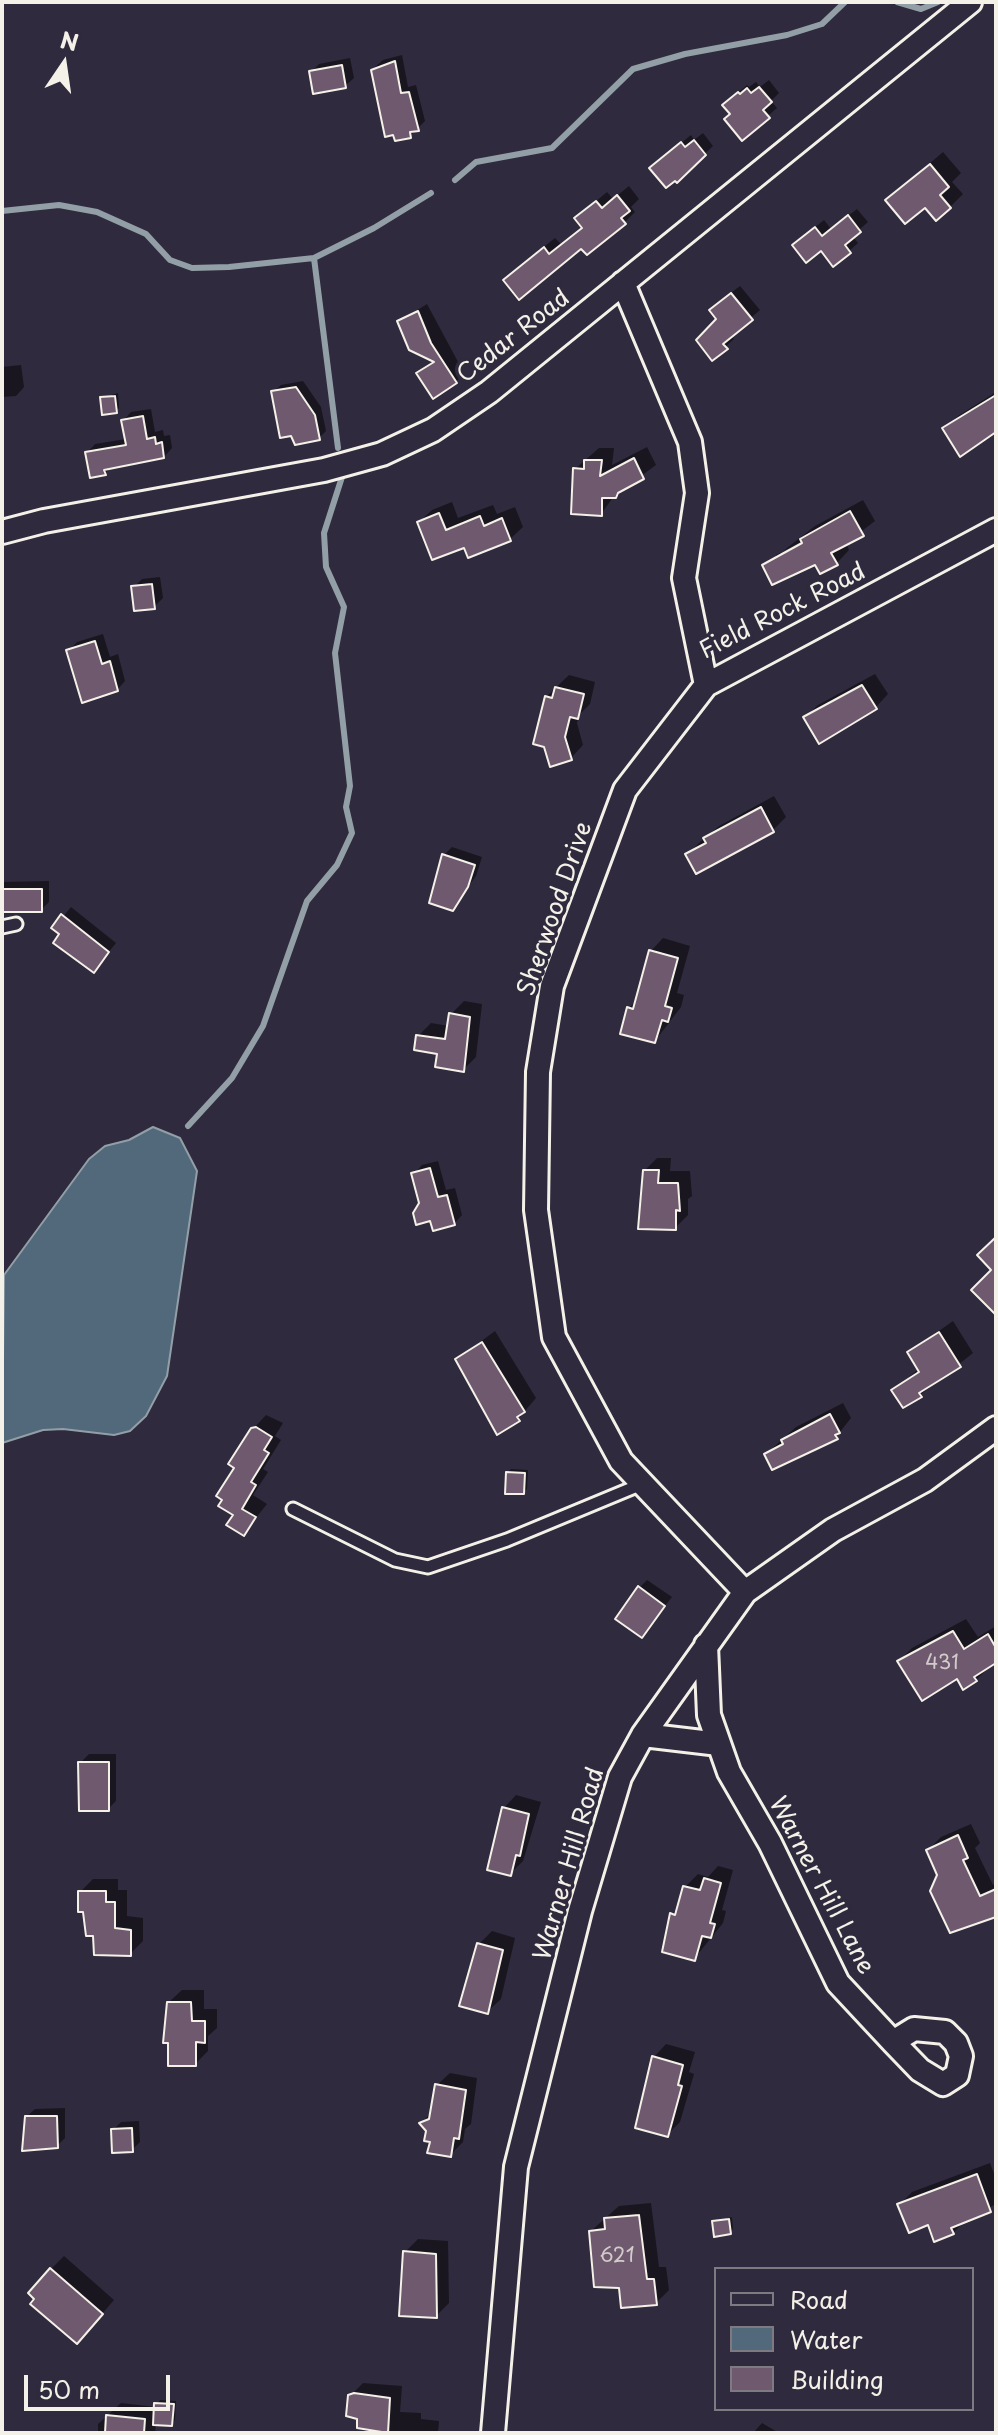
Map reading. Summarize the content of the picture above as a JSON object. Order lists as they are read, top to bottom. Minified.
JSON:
{"streets":{"street":["Cedar Road","Field Rock Road","Sherwood Drive","Warner Hill Road","Warner Hill Lane"]},"crossings":[["Cedar Road","Field Rock Road"],["Field Rock Road","Sherwood Drive"],["Sherwood Drive","Warner Hill Road"],["Warner Hill Road","Warner Hill Lane"]],"house_numbers":["431","621"],"legend":["Road","Water","Building"],"scale_bar":"50 m","north":"top"}
